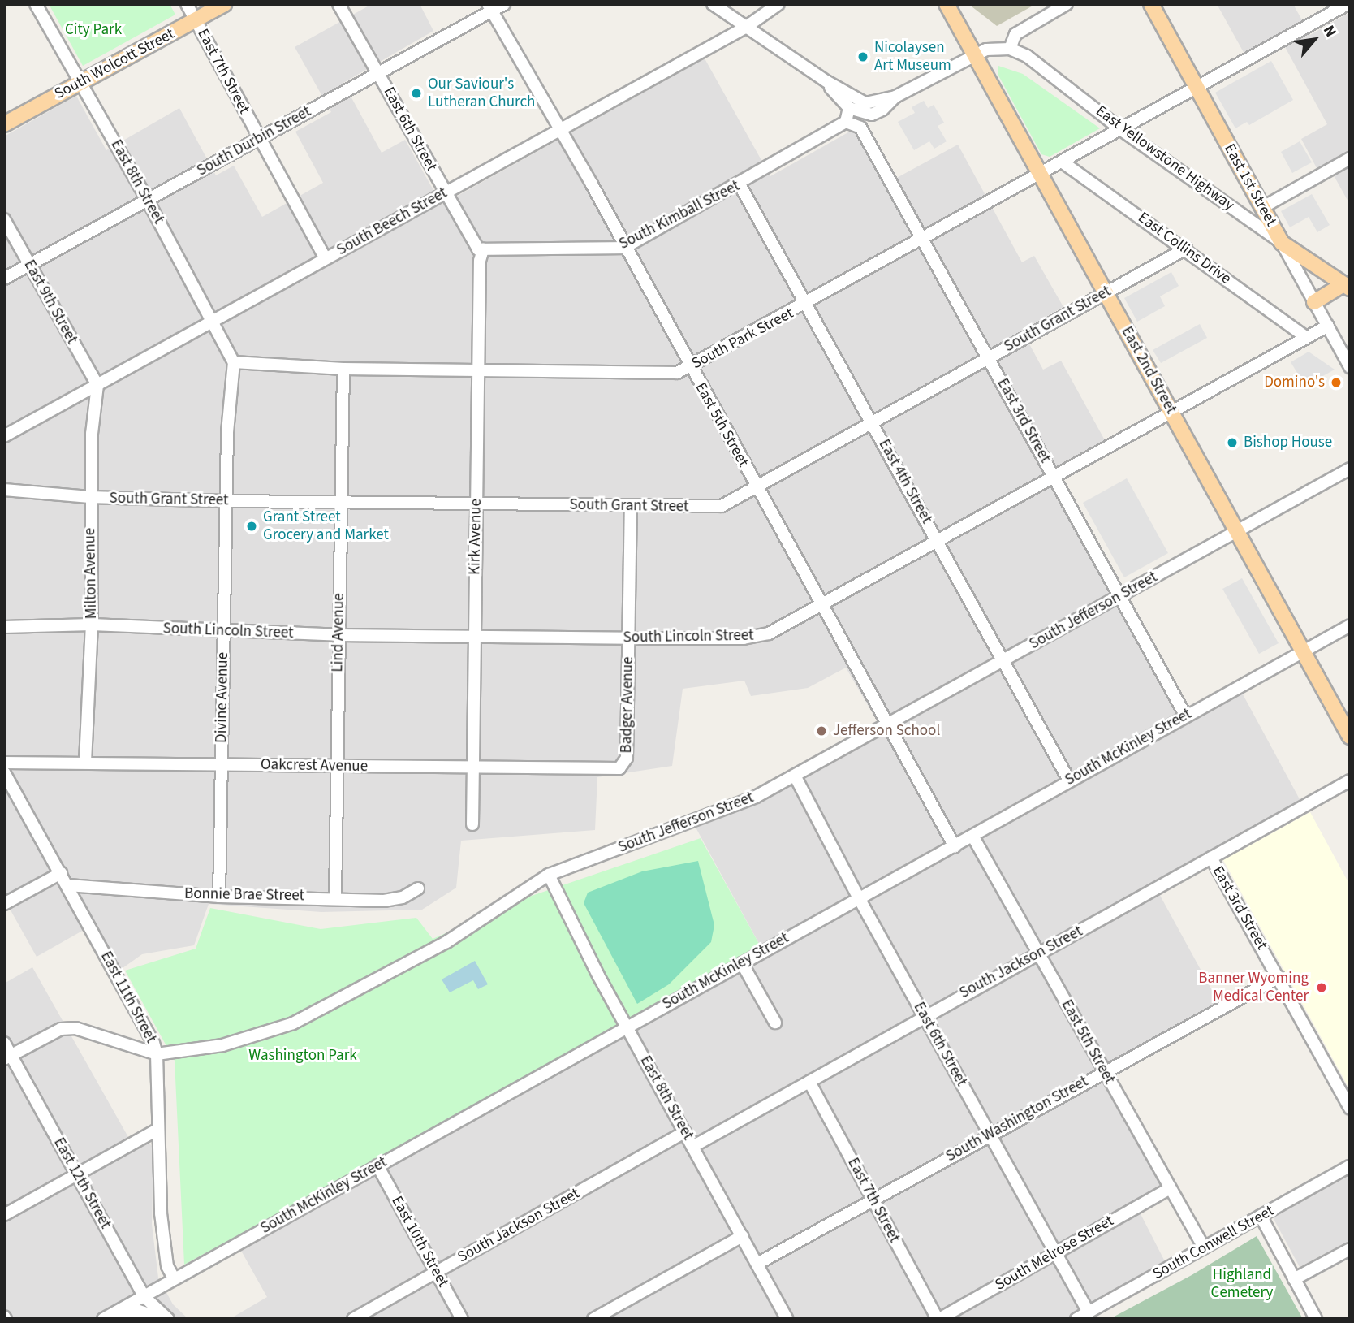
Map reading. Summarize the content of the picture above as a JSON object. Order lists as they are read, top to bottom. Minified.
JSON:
{"streets":{"main road":["South Wolcott Street","East Yellowstone Highway","East 1st Street","East 2nd Street"],"street":["East 7th Street","East 6th Street","South Durbin Street","East 8th Street","South Kimball Street","South Beech Street","East Collins Drive","East 9th Street","South Grant Street","South Park Street","East 3rd Street","East 5th Street","East 4th Street","Kirk Avenue","Milton Avenue","South Jefferson Street","South Lincoln Street","Lind Avenue","Divine Avenue","Badger Avenue","South McKinley Street","Oakcrest Avenue","Bonnie Brae Street","South Jackson Street","East 11th Street","South Washington Street","East 12th Street","East 10th Street","South Conwell Street","South Melrose Street"]},"crossings":[["South Wolcott Street","East 7th Street"],["South Wolcott Street","East 8th Street"],["East 7th Street","South Durbin Street"],["East 7th Street","South Beech Street"],["East 7th Street","South Jackson Street"],["East 7th Street","South Washington Street"],["East 7th Street","South Melrose Street"],["East 6th Street","South Durbin Street"],["East 6th Street","South Kimball Street"],["East 6th Street","South Beech Street"],["East 6th Street","Kirk Avenue"],["East 6th Street","South Jefferson Street"],["East 6th Street","South McKinley Street"],["East 6th Street","South Jackson Street"],["East 6th Street","South Washington Street"],["East 6th Street","South Conwell Street"],["East 6th Street","South Melrose Street"],["South Durbin Street","East 8th Street"],["South Durbin Street","East 9th Street"],["South Durbin Street","East 5th Street"],["East Yellowstone Highway","East 1st Street"],["East Yellowstone Highway","South Park Street"],["East 8th Street","South Beech Street"],["East 8th Street","South Park Street"],["East 8th Street","South Jefferson Street"],["East 8th Street","Divine Avenue"],["East 8th Street","South McKinley Street"],["East 8th Street","South Jackson Street"],["East 8th Street","South Washington Street"],["East 1st Street","South Park Street"],["East 1st Street","South Lincoln Street"],["South Kimball Street","East 5th Street"],["South Kimball Street","East 4th Street"],["South Kimball Street","Kirk Avenue"],["South Beech Street","East 9th Street"],["South Beech Street","East 5th Street"],["South Beech Street","Milton Avenue"],["East Collins Drive","South Grant Street"],["East Collins Drive","South Park Street"],["East Collins Drive","South Lincoln Street"],["East 9th Street","Milton Avenue"],["South Grant Street","East 2nd Street"],["South Grant Street","East 3rd Street"],["South Grant Street","East 5th Street"],["South Grant Street","East 4th Street"],["South Grant Street","Kirk Avenue"],["South Grant Street","Milton Avenue"],["South Grant Street","Lind Avenue"],["South Grant Street","Divine Avenue"],["South Grant Street","Badger Avenue"],["South Park Street","East 2nd Street"],["South Park Street","East 3rd Street"],["South Park Street","East 5th Street"],["South Park Street","East 4th Street"],["South Park Street","Kirk Avenue"],["South Park Street","Lind Avenue"],["South Park Street","Divine Avenue"],["East 2nd Street","South Jefferson Street"],["East 2nd Street","South Lincoln Street"],["East 2nd Street","South McKinley Street"],["East 3rd Street","South Jefferson Street"],["East 3rd Street","South Lincoln Street"],["East 3rd Street","South McKinley Street"],["East 3rd Street","South Jackson Street"],["East 3rd Street","South Washington Street"],["East 5th Street","South Jefferson Street"],["East 5th Street","South Lincoln Street"],["East 5th Street","South McKinley Street"],["East 5th Street","South Jackson Street"],["East 5th Street","South Washington Street"],["East 5th Street","South Conwell Street"],["East 5th Street","South Melrose Street"],["East 4th Street","South Jefferson Street"],["East 4th Street","South Lincoln Street"],["East 4th Street","South McKinley Street"],["Kirk Avenue","South Lincoln Street"],["Kirk Avenue","Oakcrest Avenue"],["Milton Avenue","South Lincoln Street"],["Milton Avenue","Oakcrest Avenue"],["South Jefferson Street","East 11th Street"],["South Lincoln Street","Lind Avenue"],["South Lincoln Street","Divine Avenue"],["South Lincoln Street","Badger Avenue"],["Lind Avenue","Oakcrest Avenue"],["Lind Avenue","Bonnie Brae Street"],["Divine Avenue","Oakcrest Avenue"],["Divine Avenue","Bonnie Brae Street"],["Badger Avenue","Oakcrest Avenue"],["South McKinley Street","East 11th Street"],["South McKinley Street","East 12th Street"],["South McKinley Street","East 10th Street"],["Bonnie Brae Street","East 11th Street"],["South Jackson Street","East 10th Street"]],"parks":["City Park","Washington Park","Highland Cemetery"],"places":["Nicolaysen Art Museum","Our Saviour's Lutheran Church","Domino's","Bishop House","Grant Street Grocery and Market","Jefferson School","Banner Wyoming Medical Center"],"north":"top right"}
